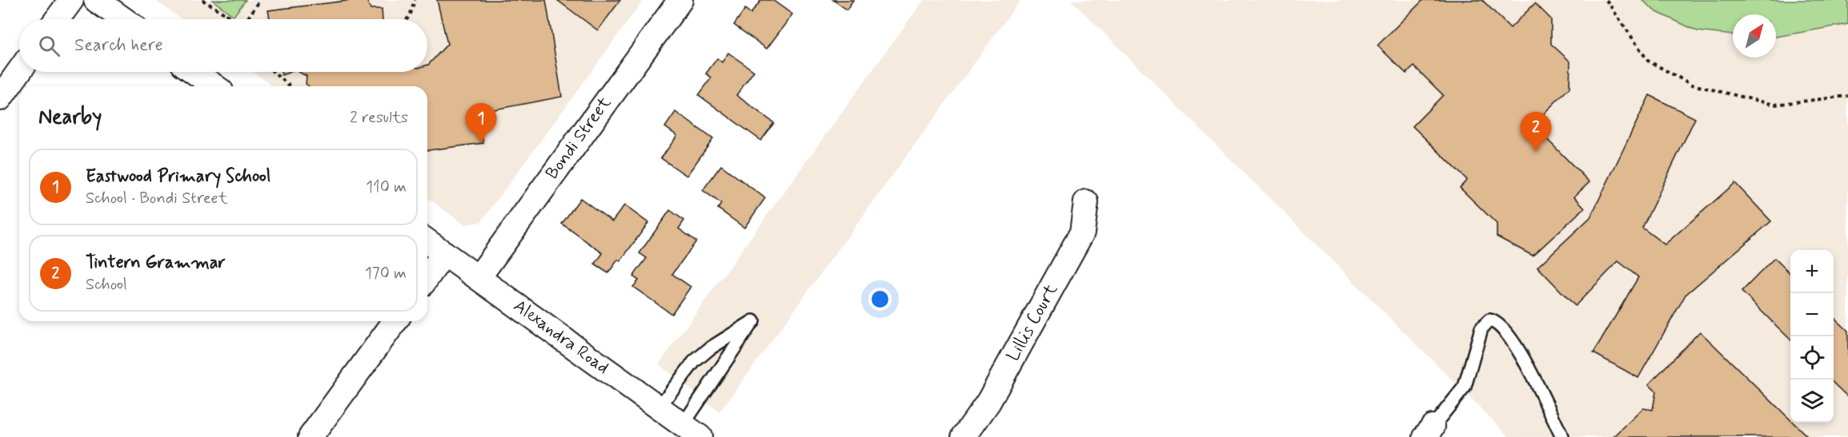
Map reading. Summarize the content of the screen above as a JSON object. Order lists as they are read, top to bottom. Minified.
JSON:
{"streets":{"street":["Bondi Street","Lillis Court","Alexandra Road"]},"crossings":[["Bondi Street","Alexandra Road"]],"north":"top right","page":{"search":"Search here","heading":["Nearby","2 results"],"pins":["1","2"],"list":[{"mark":"1","name":"Eastwood Primary School","note":"School · Bondi Street","value":"110 m"},{"mark":"2","name":"Tintern Grammar","note":"School","value":"170 m"}],"map_buttons":["+","−"]}}
